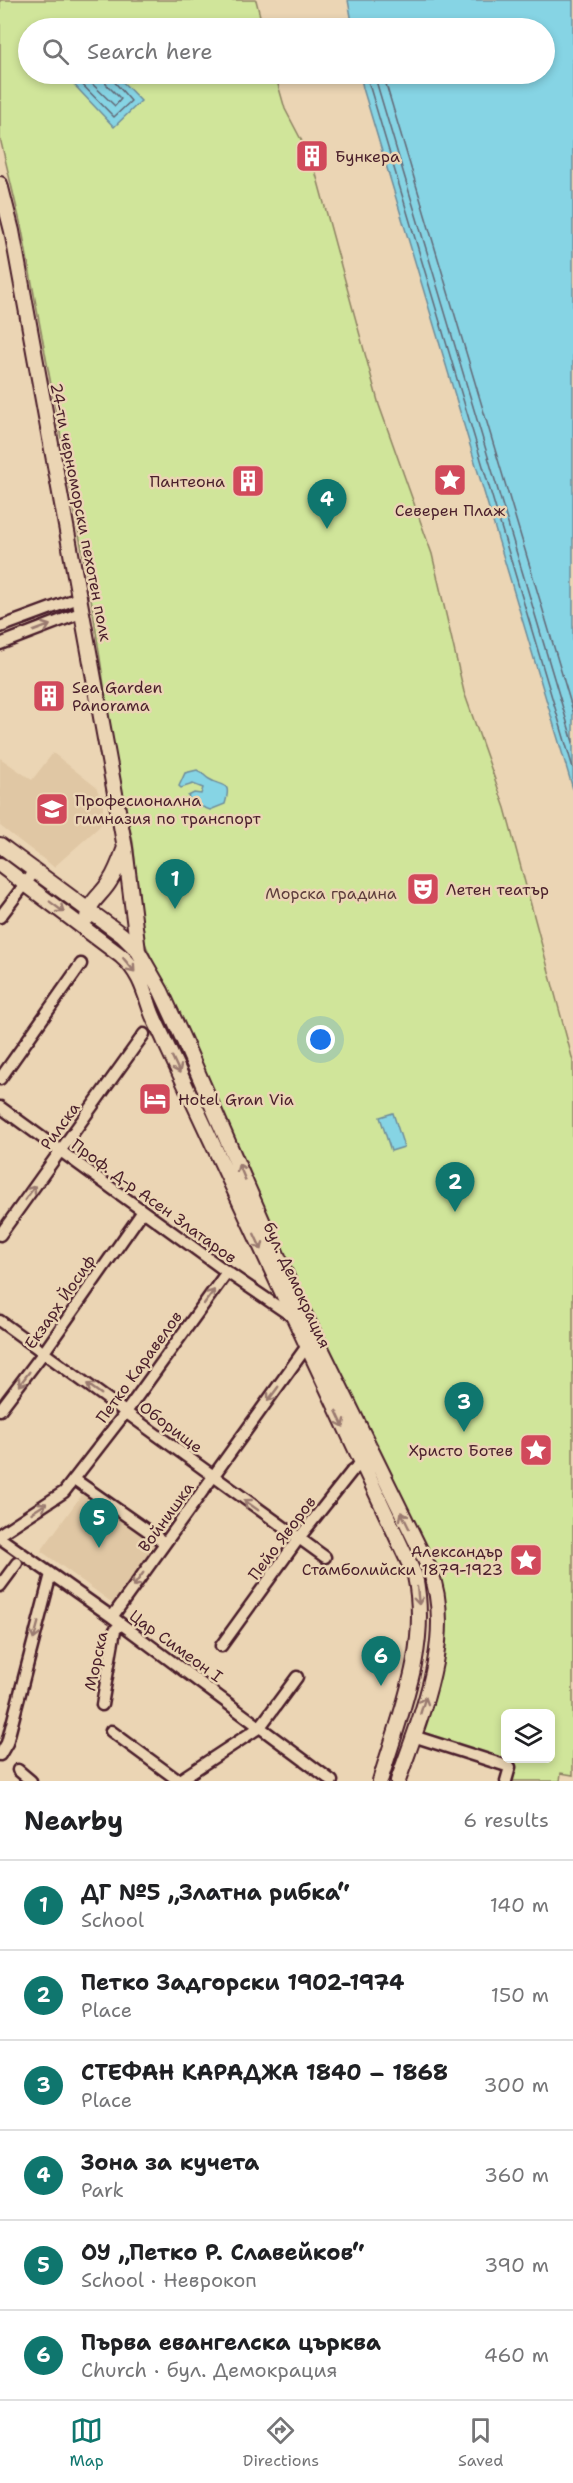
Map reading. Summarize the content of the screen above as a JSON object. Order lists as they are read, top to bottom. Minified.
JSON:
{"streets":{"main road":["24-ти черноморски пехотен полк","бул. Демокрация"],"street":["Рилска","Проф. Д-р Асен Златаров","Екзарх Йосиф","Петко Каравелов","Оборище","Войнишка","Пейо Яворов","Цар Симеон I","Морска"]},"crossings":[["24-ти черноморски пехотен полк","бул. Демокрация"],["Рилска","Проф. Д-р Асен Златаров"],["Проф. Д-р Асен Златаров","бул. Демокрация"],["Проф. Д-р Асен Златаров","Екзарх Йосиф"],["Проф. Д-р Асен Златаров","Петко Каравелов"],["бул. Демокрация","Войнишка"],["бул. Демокрация","Пейо Яворов"],["Екзарх Йосиф","Оборище"],["Петко Каравелов","Оборище"],["Петко Каравелов","Цар Симеон I"],["Оборище","Войнишка"],["Оборище","Пейо Яворов"],["Войнишка","Цар Симеон I"],["Войнишка","Морска"],["Цар Симеон I","Морска"]],"one_way":["Рилска","Петко Каравелов","Оборище","Войнишка"],"parks":["Морска градина"],"places":{"building":["Бункера","Пантеона","Sea Garden Panorama"],"place":["Северен Плаж","Христо Ботев","Александър Стамболийски 1879-1923"],"school or university":["Професионална гимназия по транспорт"],"theatre":["Летен театър"],"hotel":["Hotel Gran Via"]},"page":{"search":"Search here","pins":["4","1","2","3","5","6"],"heading":["Nearby","6 results"],"list":[{"mark":"1","name":"ДГ №5 „Златна рибка“","note":"School","value":"140 m"},{"mark":"2","name":"Петко Задгорски 1902-1974","note":"Place","value":"150 m"},{"mark":"3","name":"СТЕФАН КАРАДЖА 1840 – 1868","note":"Place","value":"300 m"},{"mark":"4","name":"Зона за кучета","note":"Park","value":"360 m"},{"mark":"5","name":"ОУ „Петко Р. Славейков“","note":"School · Неврокоп","value":"390 m"},{"mark":"6","name":"Първа евангелска църква","note":"Church · бул. Демокрация","value":"460 m"}],"nav":["Map","Directions","Saved"]}}
